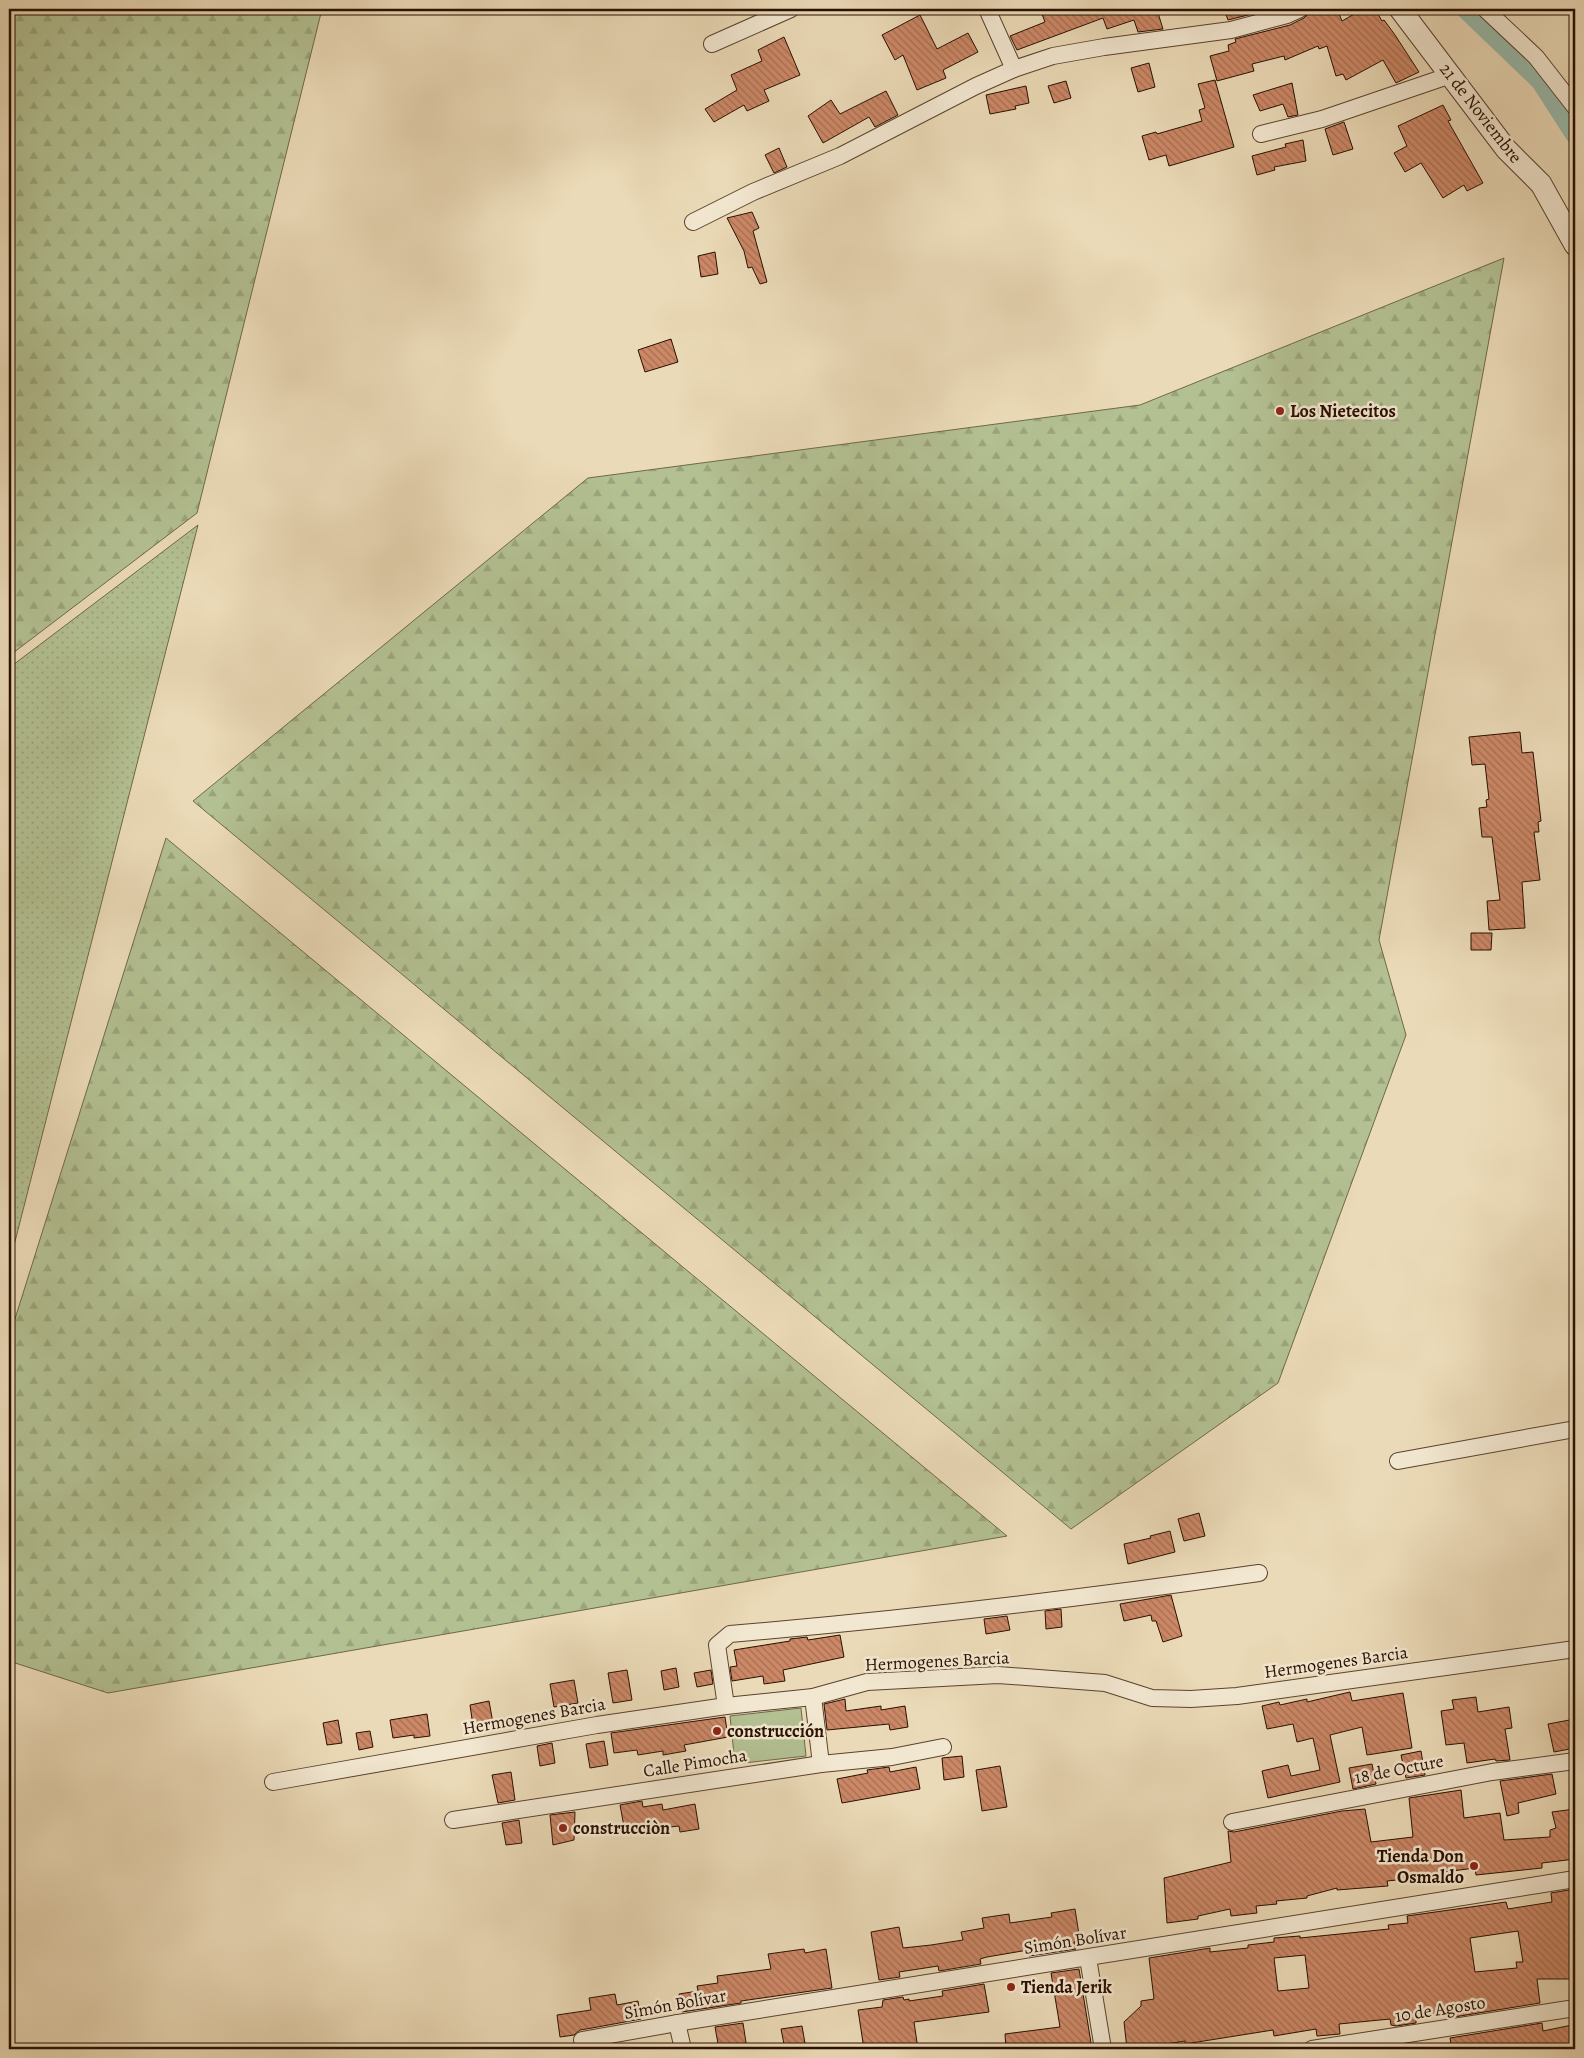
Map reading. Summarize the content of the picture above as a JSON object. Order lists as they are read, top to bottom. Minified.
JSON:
{"streets":{"street":["21 de Noviembre","Hermogenes Barcia","Calle Pimocha","18 de Octure","Simón Bolívar","10 de Agosto"]},"places":["Los Nietecitos","construcción","construcciòn","Tienda Don Osmaldo","Tienda Jerik"]}
